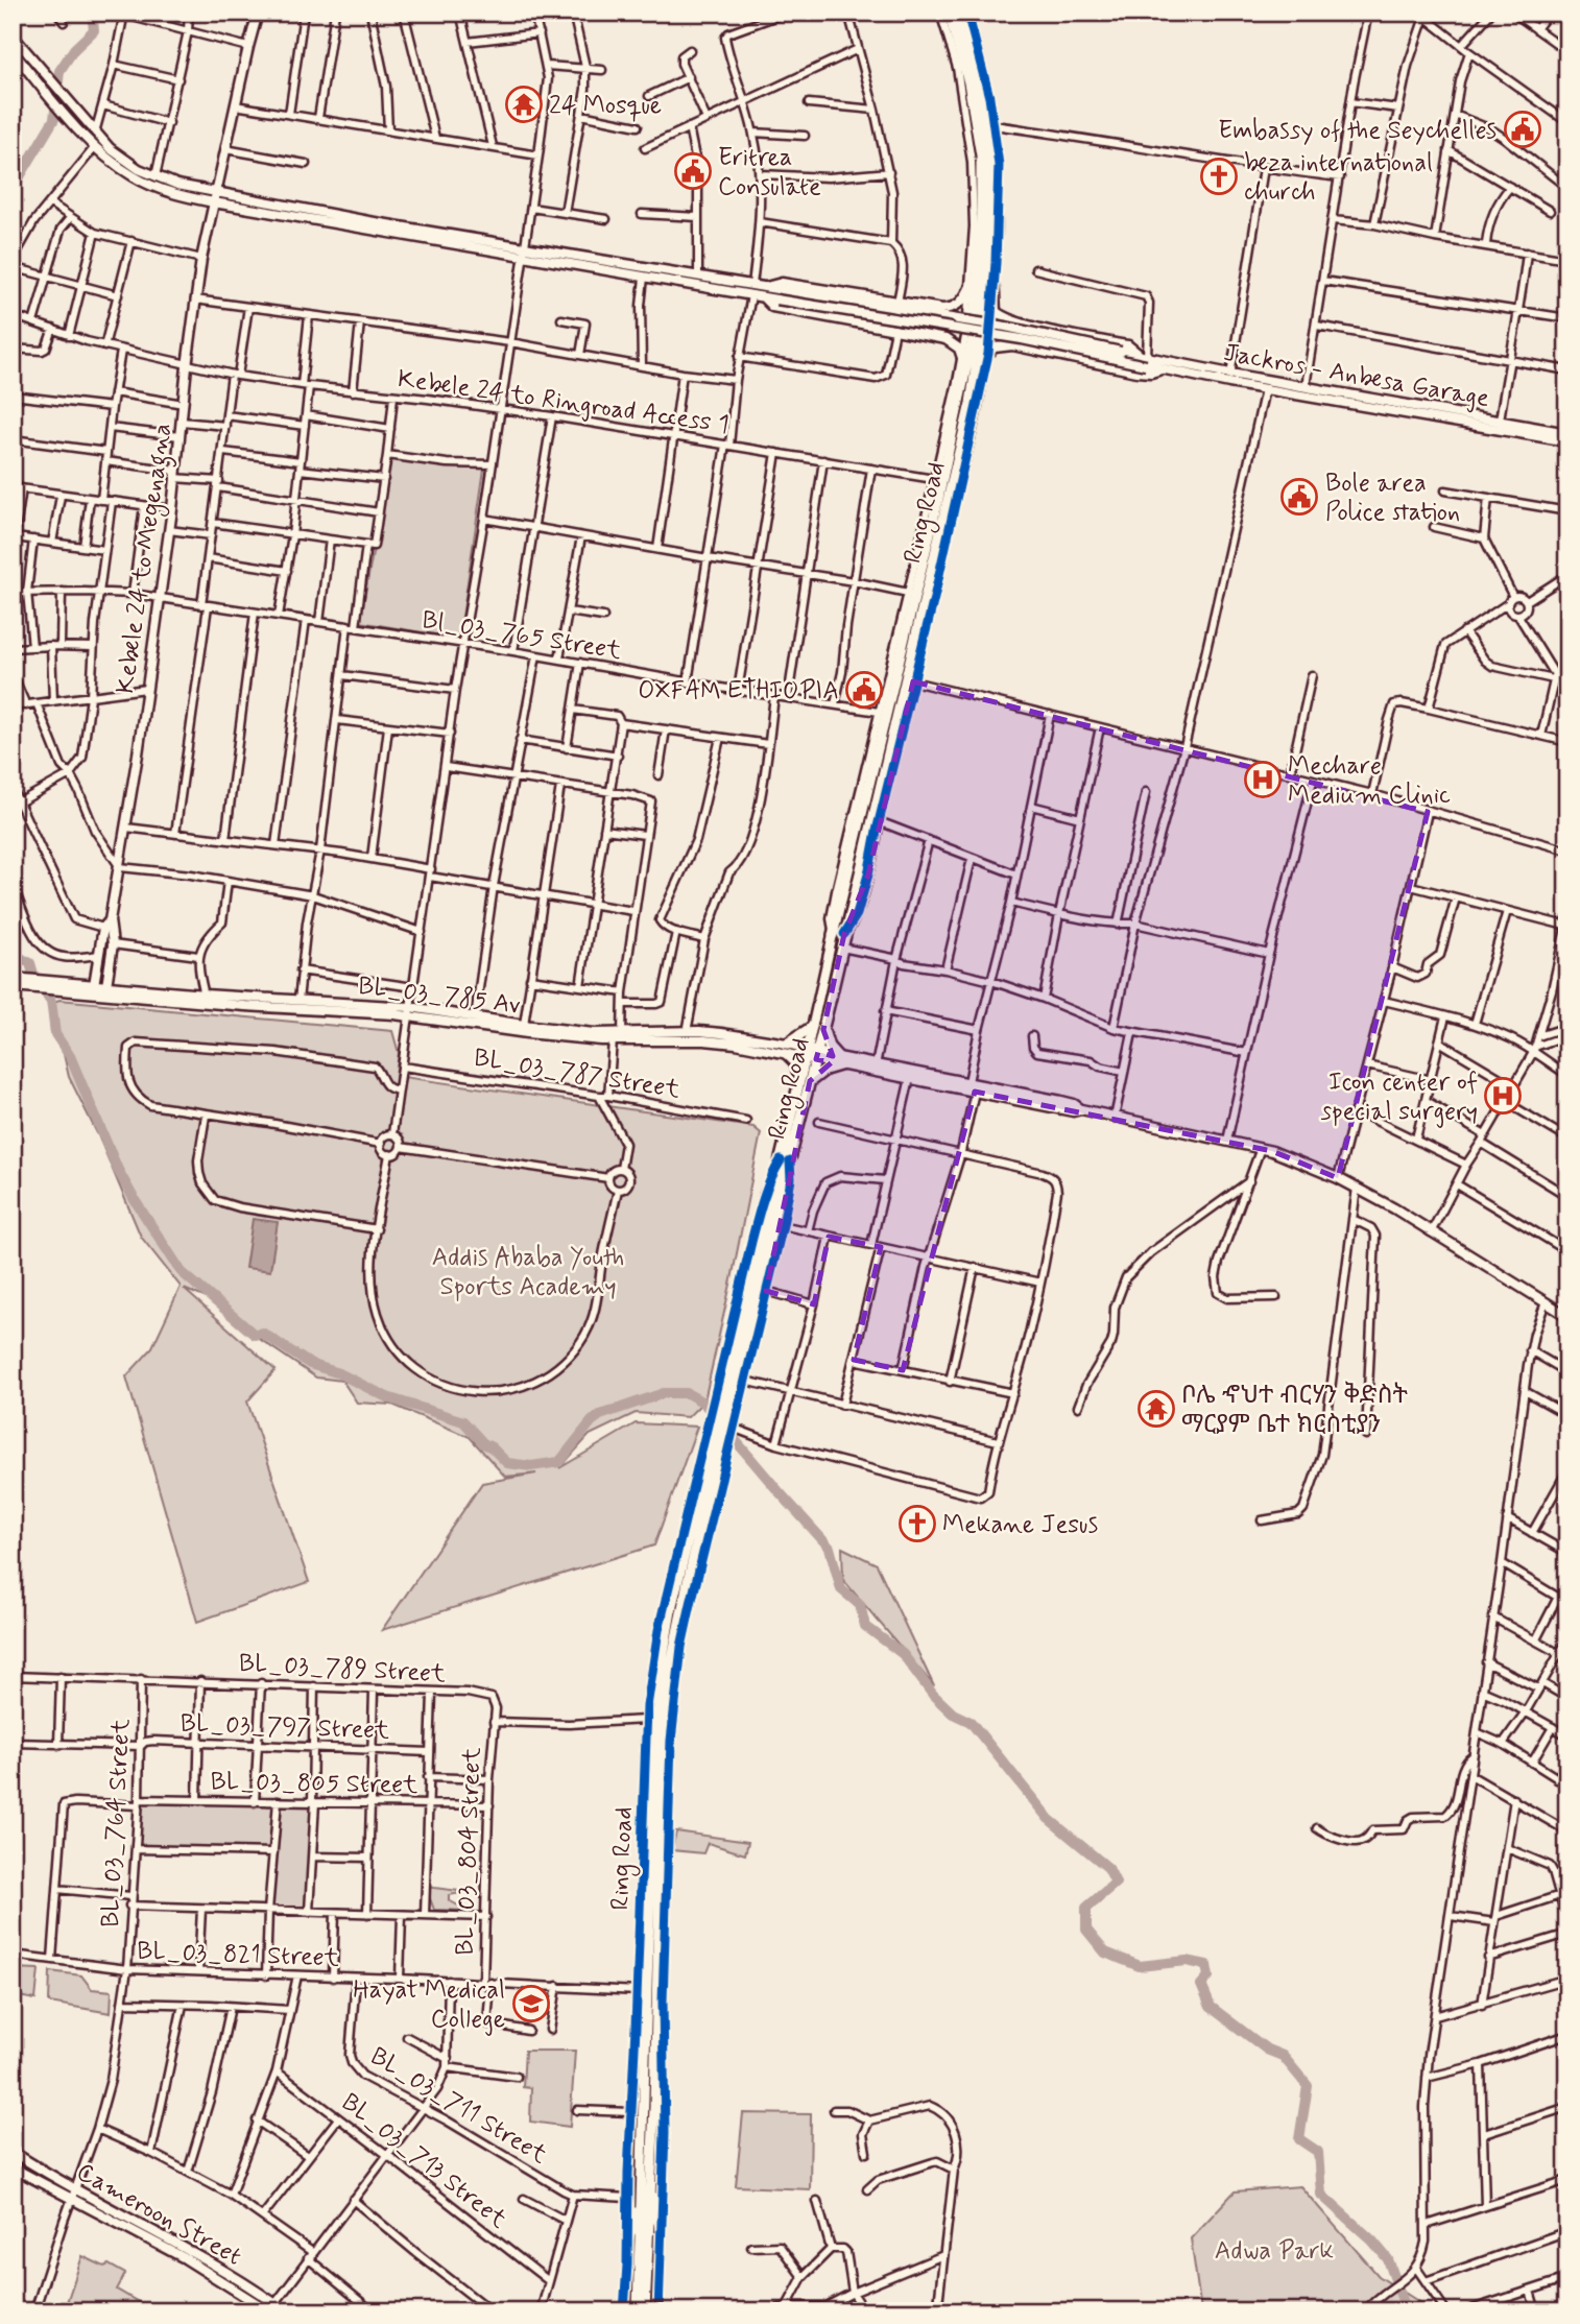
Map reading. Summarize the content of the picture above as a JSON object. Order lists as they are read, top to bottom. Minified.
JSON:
{"streets":{"highway":["Ring Road"],"main road":["Jackros - Anbesa Garage","Kebele 24 to Megenagna","BL_03_785 Av","Cameroon Street"],"street":["Kebele 24 to Ringroad Access 1","Bl_03_765 Street","BL_03_787 Street","BL_03_789 Street","BL_03_797 Street","BL_03_805 Street","BL_03_764 Street","BL_03_804 Street","BL_03_821 Street","BL_03_711 Street","BL_03_713 Street"]},"crossings":[["Kebele 24 to Ringroad Access 1","Kebele 24 to Megenagna"],["Ring Road","BL_03_785 Av"],["Ring Road","BL_03_821 Street"],["Ring Road","BL_03_711 Street"],["Kebele 24 to Megenagna","Bl_03_765 Street"],["Kebele 24 to Megenagna","BL_03_785 Av"],["BL_03_789 Street","BL_03_764 Street"],["BL_03_789 Street","BL_03_804 Street"],["BL_03_797 Street","BL_03_764 Street"],["BL_03_805 Street","BL_03_764 Street"],["BL_03_805 Street","BL_03_804 Street"],["BL_03_764 Street","BL_03_821 Street"],["BL_03_764 Street","Cameroon Street"],["BL_03_804 Street","BL_03_821 Street"],["BL_03_821 Street","BL_03_711 Street"]],"parks":["Addis Ababa Youth Sports Academy","Adwa Park"],"places":{"temple":["24 Mosque","ቦሌ ኆህተ ብርሃን ቅድስት ማርያም ቤተ ክርስቲያን"],"public building":["Embassy of the Seychelles","Eritrea Consulate","Bole area Police station","OXFAM ETHIOPIA"],"church":["beza international church","Mekane Jesus"],"hospital":["Mechare Medium Clinic","Icon center of special surgery"],"school or university":["Hayat Medical College"]}}
